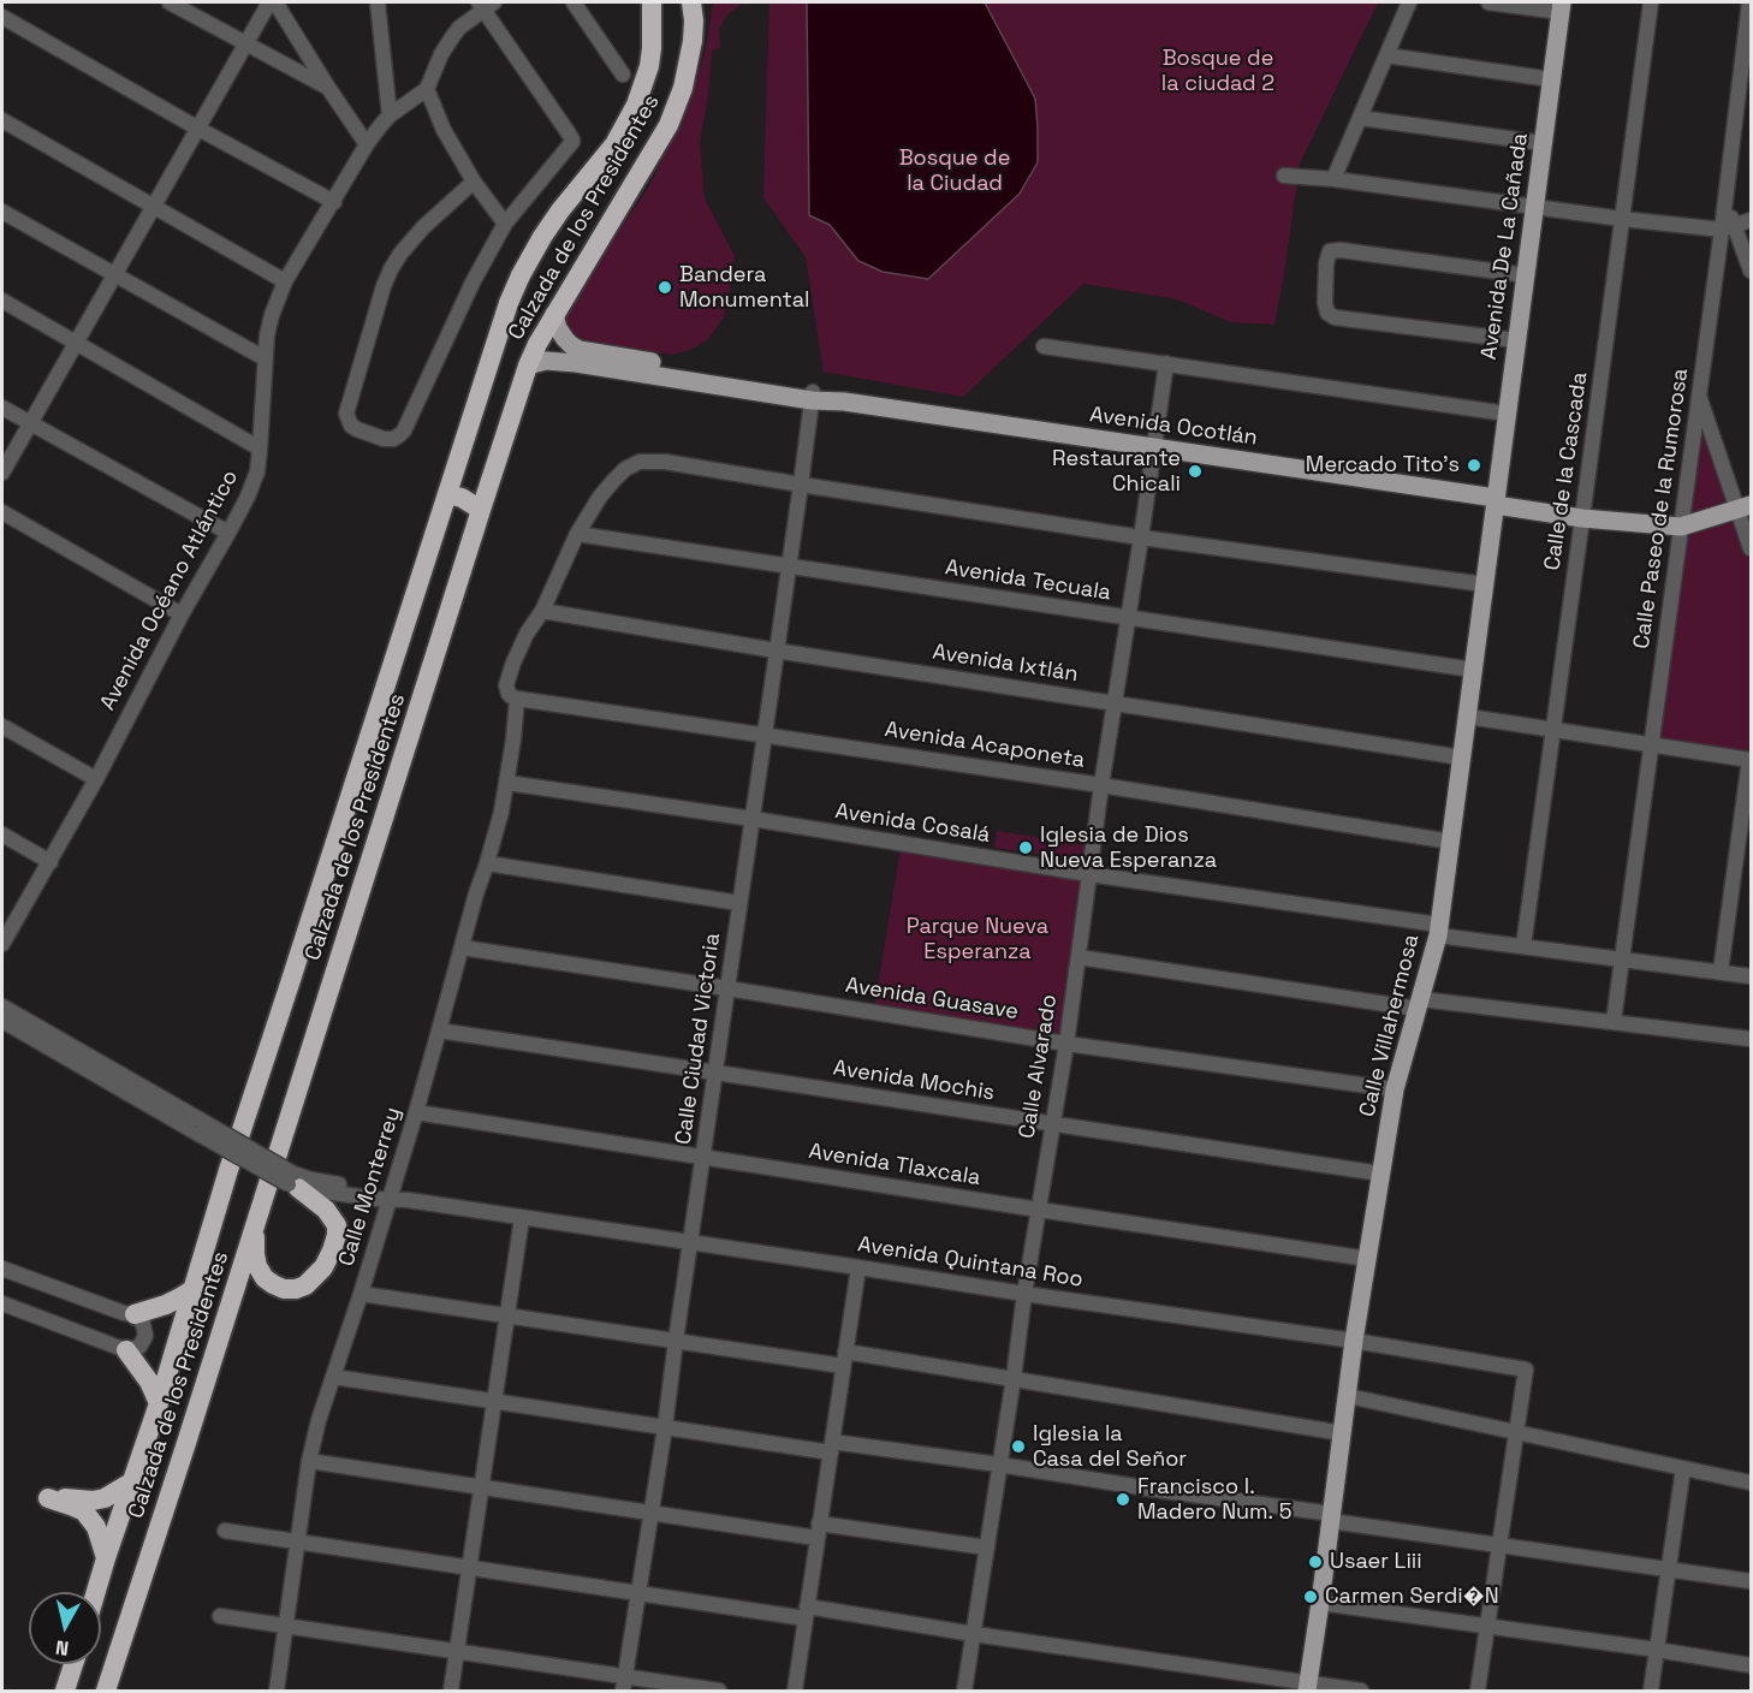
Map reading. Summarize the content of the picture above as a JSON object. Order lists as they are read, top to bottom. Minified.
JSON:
{"streets":{"highway":["Calzada de los Presidentes"],"main road":["Avenida De La Cañada","Avenida Ocotlán","Calle Villahermosa"],"street":["Calle de la Cascada","Calle Paseo de la Rumorosa","Avenida Tecuala","Avenida Océano Atlántico","Avenida Ixtlán","Avenida Acaponeta","Avenida Cosalá","Avenida Guasave","Calle Ciudad Victoria","Calle Alvarado","Avenida Mochis","Avenida Tlaxcala","Calle Monterrey","Avenida Quintana Roo"]},"crossings":[["Calzada de los Presidentes","Avenida Ocotlán"],["Avenida De La Cañada","Avenida Ocotlán"],["Avenida De La Cañada","Calle Villahermosa"],["Avenida Ocotlán","Calle de la Cascada"],["Avenida Ocotlán","Calle Paseo de la Rumorosa"],["Avenida Ocotlán","Calle Villahermosa"],["Avenida Ocotlán","Calle Ciudad Victoria"],["Avenida Ocotlán","Calle Alvarado"],["Calle de la Cascada","Avenida Cosalá"],["Calle Paseo de la Rumorosa","Avenida Cosalá"],["Avenida Tecuala","Calle Villahermosa"],["Avenida Tecuala","Calle Ciudad Victoria"],["Avenida Tecuala","Calle Alvarado"],["Avenida Tecuala","Calle Monterrey"],["Avenida Ixtlán","Calle Villahermosa"],["Avenida Ixtlán","Calle Ciudad Victoria"],["Avenida Ixtlán","Calle Alvarado"],["Avenida Ixtlán","Calle Monterrey"],["Avenida Acaponeta","Calle Villahermosa"],["Avenida Acaponeta","Calle Ciudad Victoria"],["Avenida Acaponeta","Calle Alvarado"],["Avenida Acaponeta","Calle Monterrey"],["Avenida Cosalá","Calle Villahermosa"],["Avenida Cosalá","Calle Ciudad Victoria"],["Avenida Cosalá","Calle Alvarado"],["Avenida Cosalá","Calle Monterrey"],["Avenida Guasave","Calle Villahermosa"],["Avenida Guasave","Calle Ciudad Victoria"],["Avenida Guasave","Calle Alvarado"],["Avenida Guasave","Calle Monterrey"],["Calle Villahermosa","Avenida Mochis"],["Calle Villahermosa","Avenida Tlaxcala"],["Calle Villahermosa","Calle Monterrey"],["Calle Villahermosa","Avenida Quintana Roo"],["Calle Ciudad Victoria","Avenida Mochis"],["Calle Ciudad Victoria","Avenida Tlaxcala"],["Calle Ciudad Victoria","Calle Monterrey"],["Calle Ciudad Victoria","Avenida Quintana Roo"],["Calle Alvarado","Avenida Mochis"],["Calle Alvarado","Avenida Tlaxcala"],["Calle Alvarado","Calle Monterrey"],["Calle Alvarado","Avenida Quintana Roo"],["Avenida Mochis","Calle Monterrey"],["Avenida Tlaxcala","Calle Monterrey"],["Calle Monterrey","Avenida Quintana Roo"]],"parks":["Bosque de la ciudad 2","Bosque de la Ciudad","Parque Nueva Esperanza"],"places":["Bandera Monumental","Mercado Tito's","Restaurante Chicali","Iglesia de Dios Nueva Esperanza","Iglesia la Casa del Señor","Francisco I. Madero Num. 5","Usaer Liii","Carmen Serdi�N"],"north":"bottom"}
